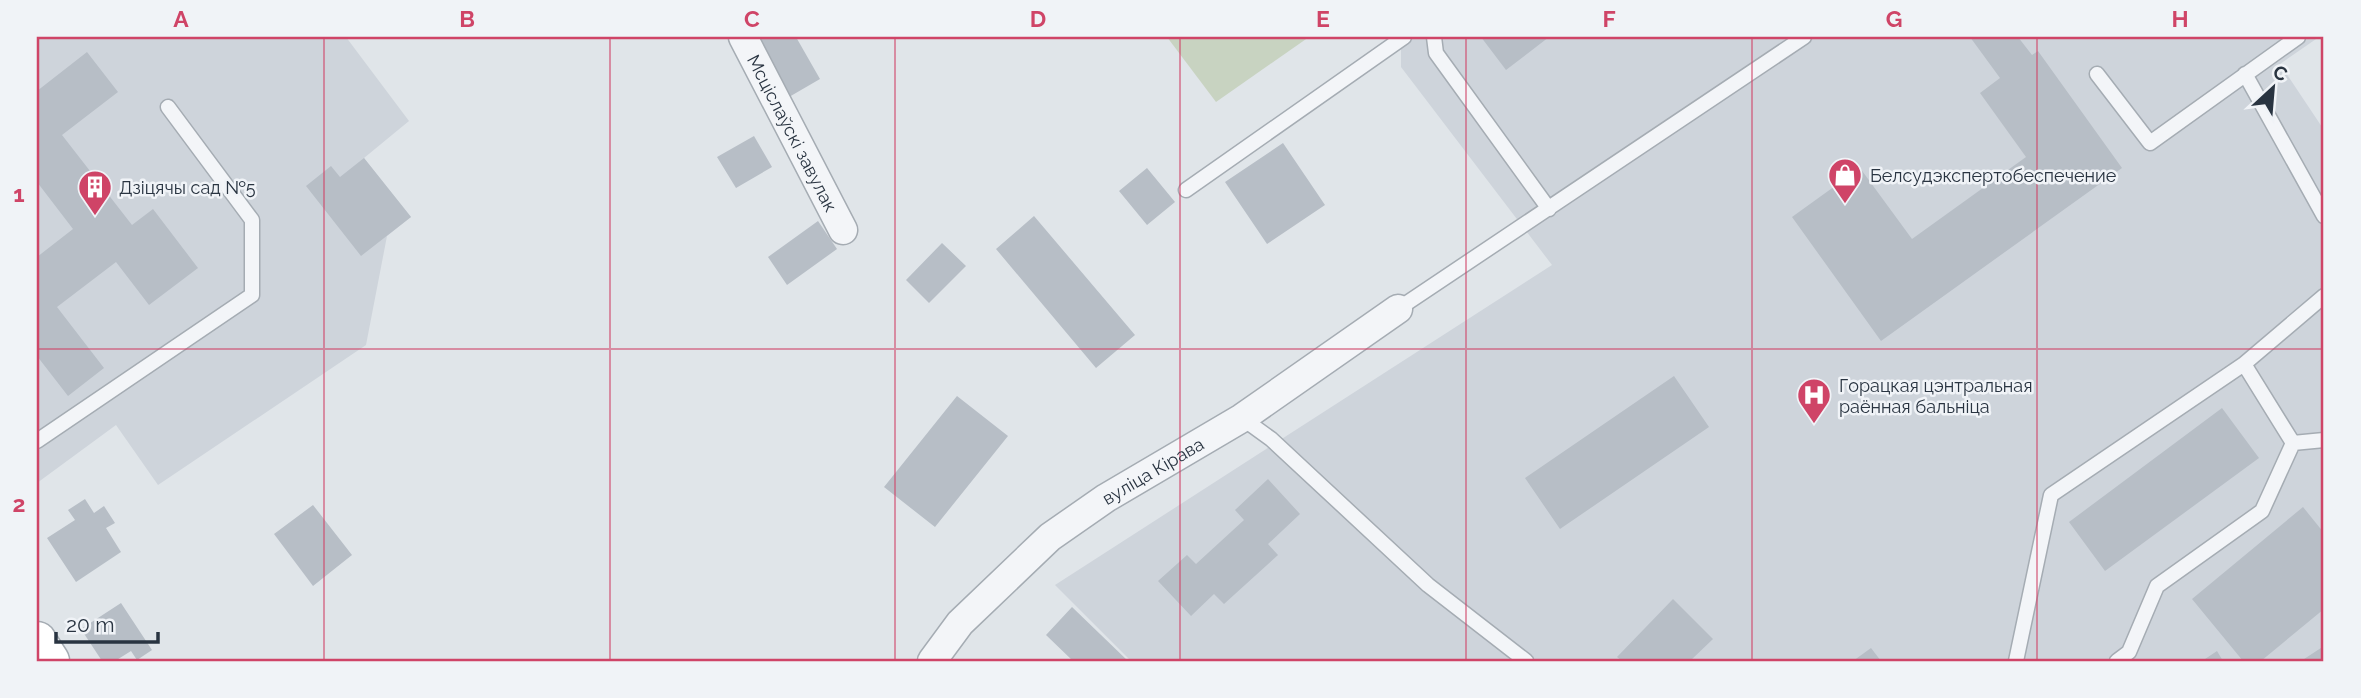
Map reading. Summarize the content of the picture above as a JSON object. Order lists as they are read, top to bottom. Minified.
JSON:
{"streets":{"street":["Мсціслаўскі завулак","вуліца Кірава"]},"places":{"shop":["Белсудэкспертобеспечение"],"building":["Дзіцячы сад №5"],"hospital":["Горацкая цэнтральная раённая бальніца"]},"scale_bar":"20 m","north":"top right","grid":{"columns":["A","B","C","D","E","F","G","H"],"rows":["1","2"]}}
